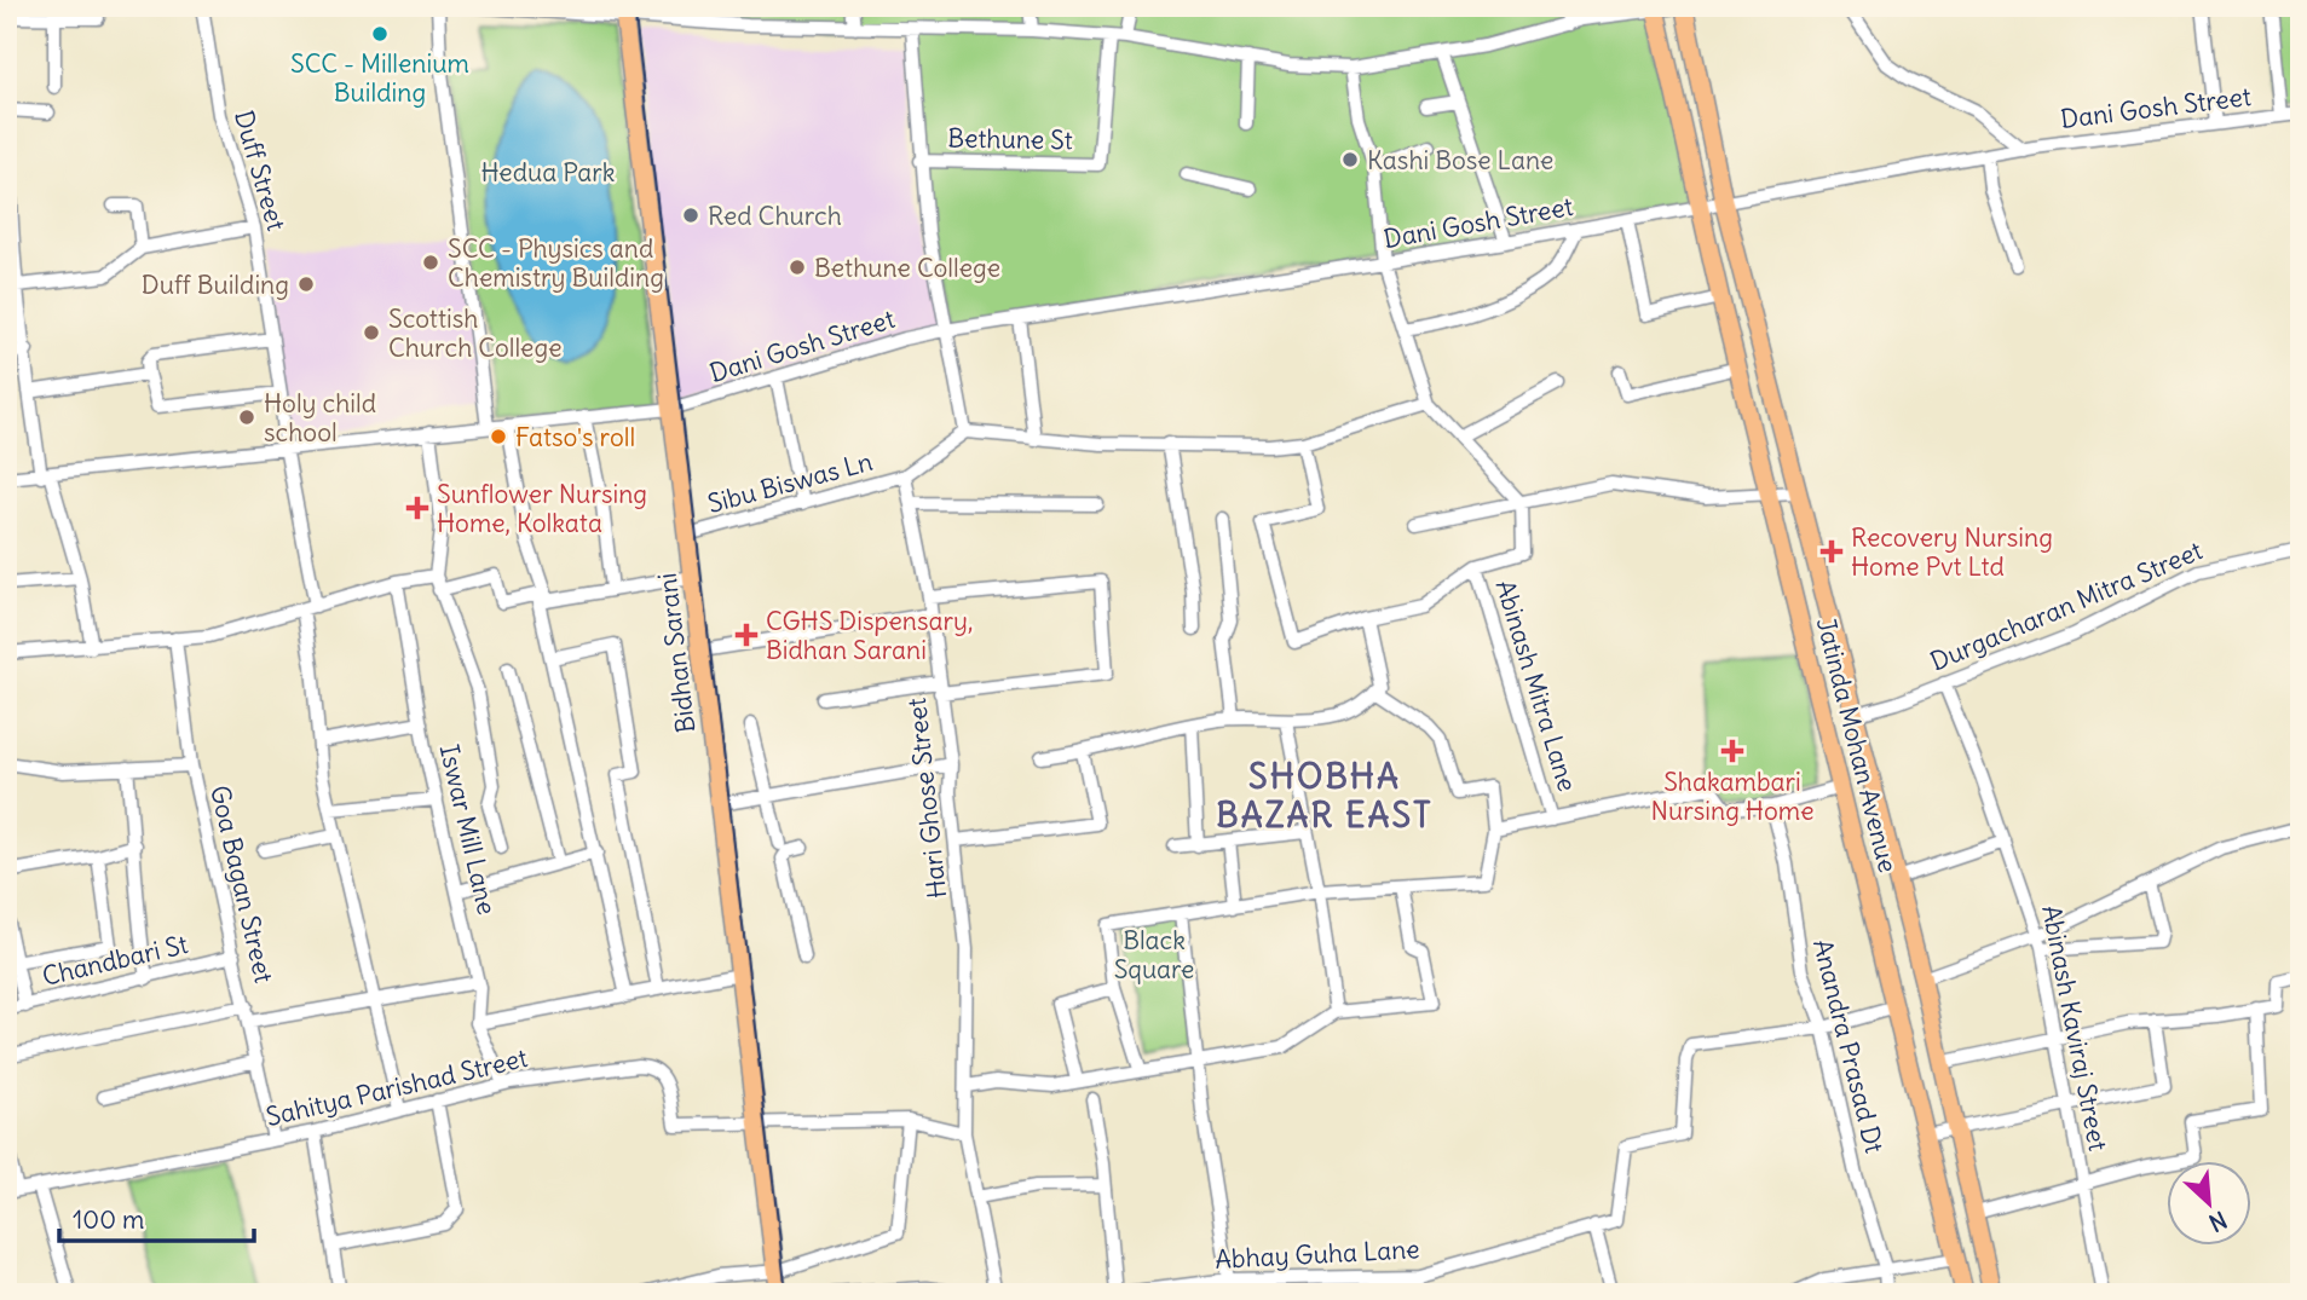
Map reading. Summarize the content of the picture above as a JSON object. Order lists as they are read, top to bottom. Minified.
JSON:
{"streets":{"main road":["Bidhan Sarani","Jatinda Mohan Avenue"],"street":["Dani Gosh Street","Bethune St","Duff Street","Sibu Biswas Ln","Durgacharan Mitra Street","Abinash Mitra Lane","Hari Ghose Street","Iswar Mill Lane","Goa Bagan Street","Chandbari St","Abinash Kaviraj Street","Anandra Prasad Dt","Sahitya Parishad Street","Abhay Guha Lane"]},"crossings":[["Dani Gosh Street","Duff Street"],["Dani Gosh Street","Bidhan Sarani"],["Dani Gosh Street","Jatinda Mohan Avenue"],["Duff Street","Sahitya Parishad Street"],["Sibu Biswas Ln","Bidhan Sarani"],["Sibu Biswas Ln","Hari Ghose Street"],["Durgacharan Mitra Street","Abinash Kaviraj Street"],["Bidhan Sarani","Sahitya Parishad Street"],["Iswar Mill Lane","Sahitya Parishad Street"],["Goa Bagan Street","Chandbari St"],["Goa Bagan Street","Sahitya Parishad Street"],["Anandra Prasad Dt","Abhay Guha Lane"]],"districts":["SHOBHA BAZAR EAST"],"parks":["Hedua Park","Black Square"],"places":{"other":["SCC - Millenium Building","Kashi Bose Lane","Red Church","SCC - Physics and Chemistry Building","Bethune College","Duff Building","Scottish Church College","Holy child school","Fatso's roll"],"health":["Sunflower Nursing Home, Kolkata","Recovery Nursing Home Pvt Ltd","CGHS Dispensary, Bidhan Sarani","Shakambari Nursing Home"]},"scale_bar":"100 m","north":"bottom right"}
